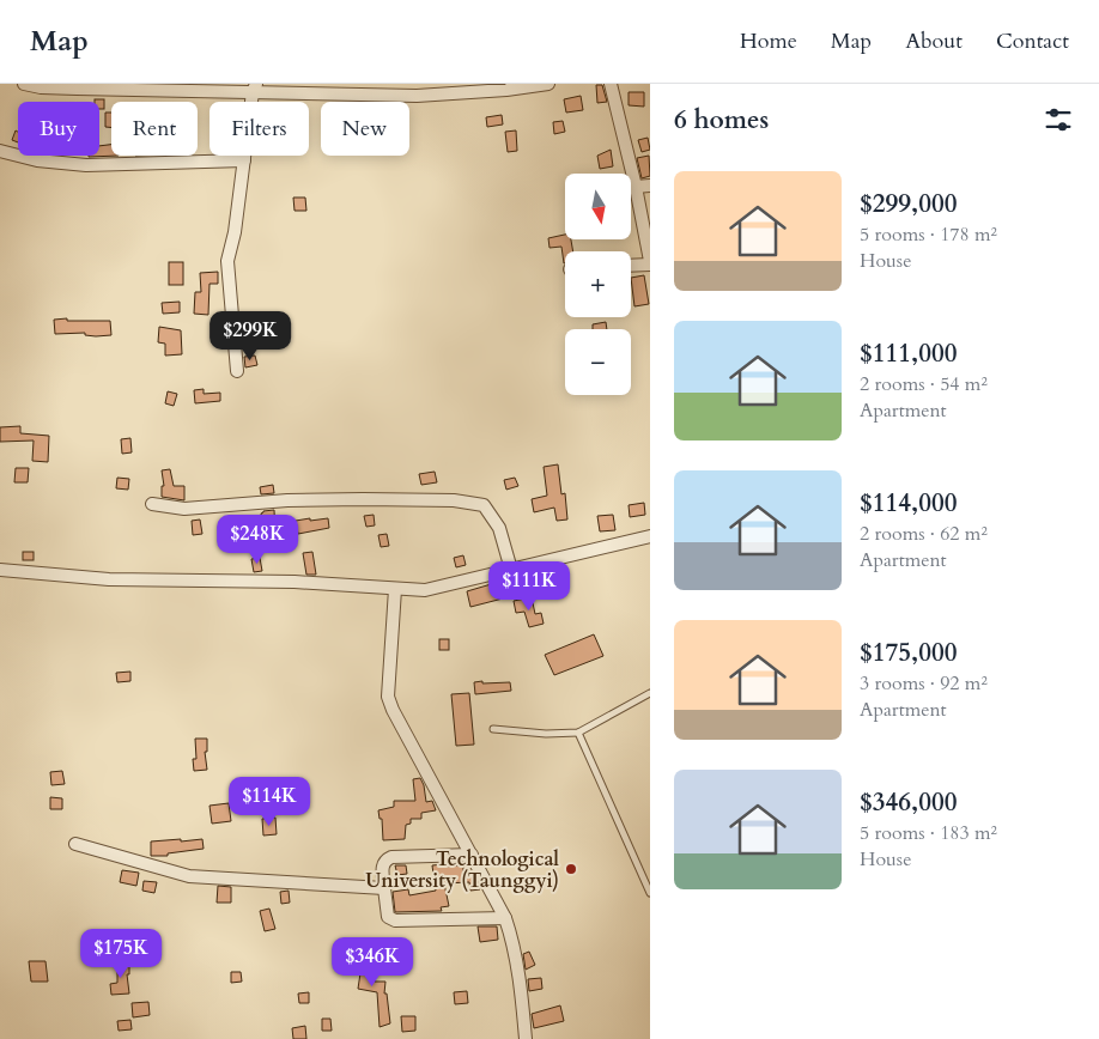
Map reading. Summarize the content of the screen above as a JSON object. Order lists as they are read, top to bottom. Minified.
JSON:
{"places":["Technological University (Taunggyi)"],"north":"bottom","page":{"header":"Map","nav":["Home","Map","About","Contact"],"heading":"6 homes","chip":["Buy","Rent","Filters","New"],"list":[{"name":"$299,000","note":"5 rooms · 178 m² · House"},{"name":"$111,000","note":"2 rooms · 54 m² · Apartment"},{"name":"$114,000","note":"2 rooms · 62 m² · Apartment"},{"name":"$175,000","note":"3 rooms · 92 m² · Apartment"},{"name":"$346,000","note":"5 rooms · 183 m² · House"}],"map_buttons":["+","−"],"price":["$299K","$248K","$111K","$114K","$175K","$346K"]}}
